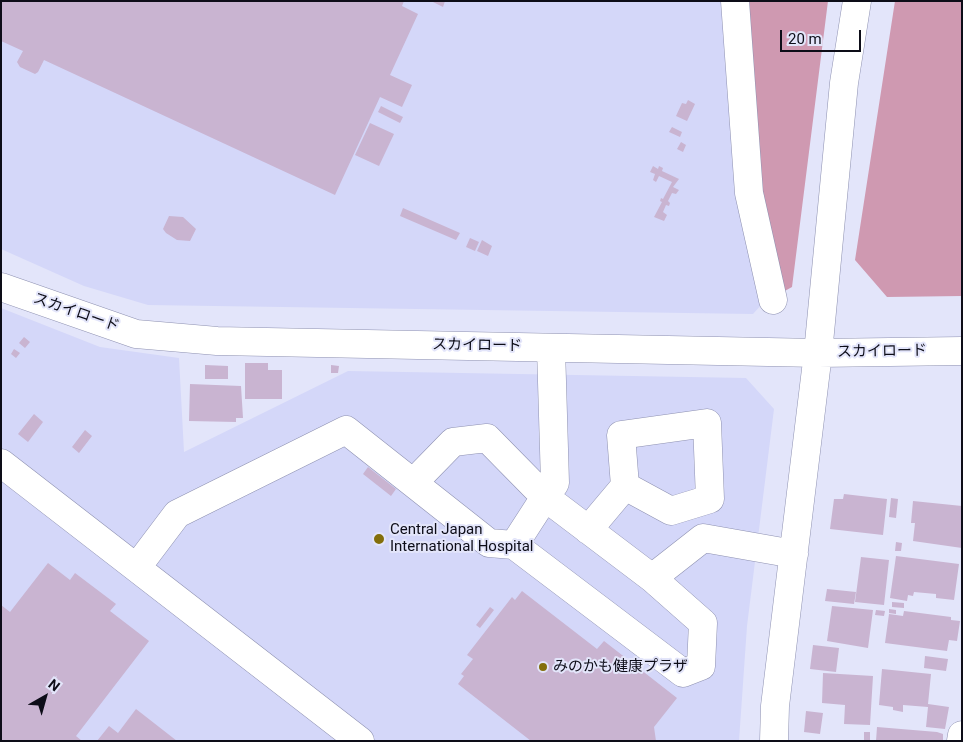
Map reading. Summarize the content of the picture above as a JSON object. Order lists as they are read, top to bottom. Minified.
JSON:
{"streets":{"street":["スカイロード"]},"places":["Central Japan International Hospital","みのかも健康プラザ"],"scale_bar":"20 m","north":"top right"}
